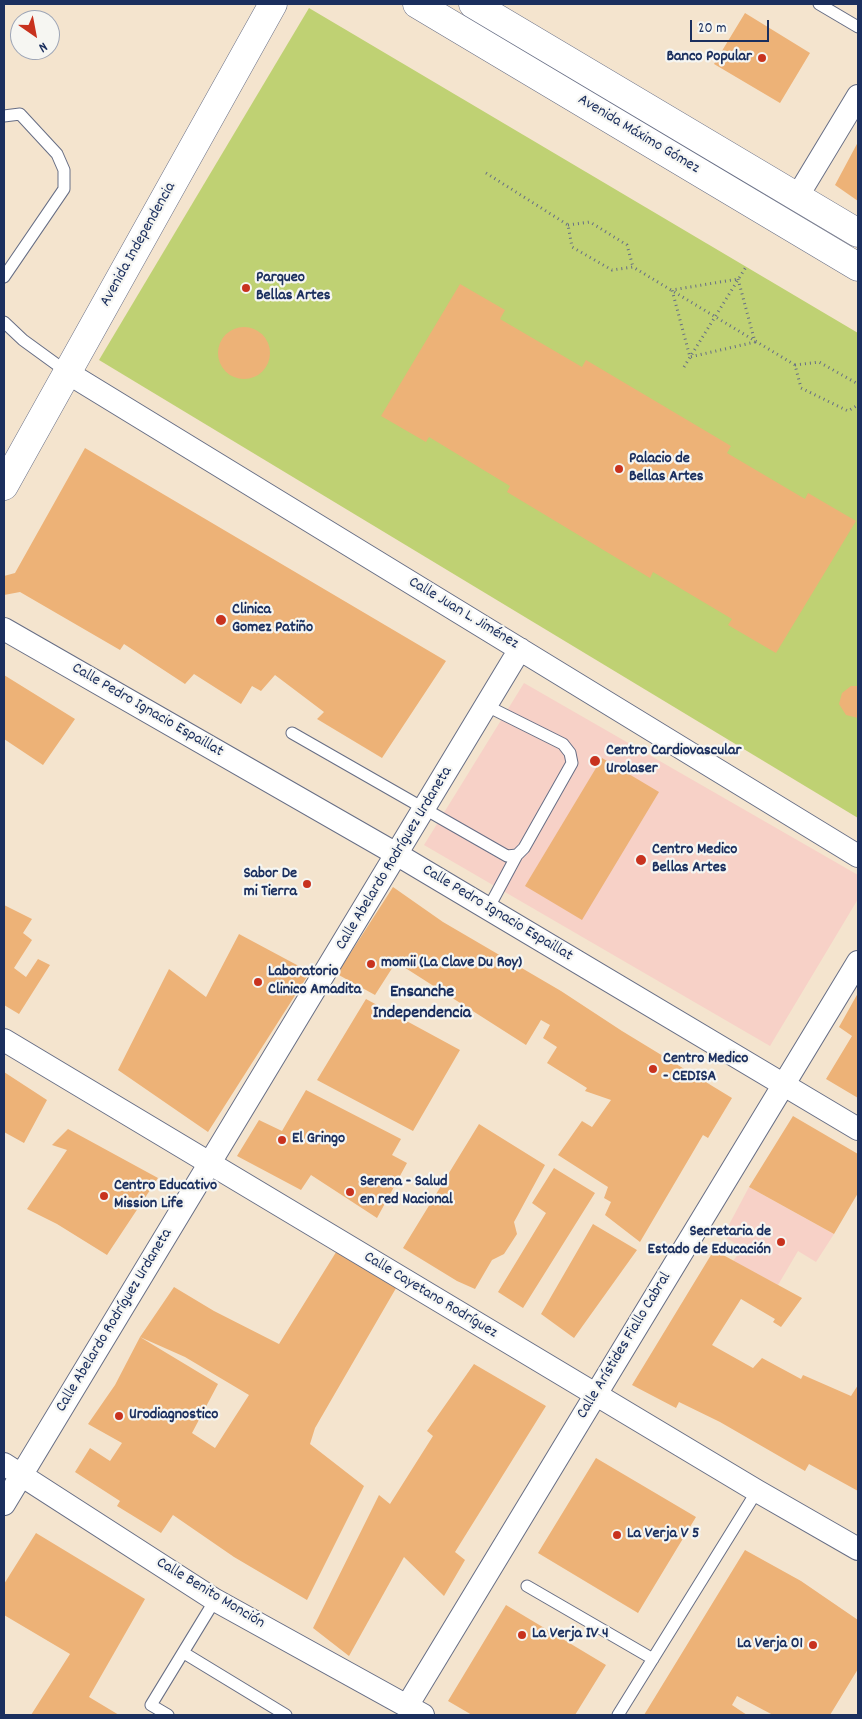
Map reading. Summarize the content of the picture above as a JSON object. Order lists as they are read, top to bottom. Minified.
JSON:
{"streets":{"main road":["Avenida Máximo Gómez","Avenida Independencia"],"street":["Calle Juan L. Jiménez","Calle Pedro Ignacio Espaillat","Calle Abelardo Rodríguez Urdaneta","Calle Cayetano Rodríguez","Calle Arístides Fiallo Cabral","Calle Benito Monción"]},"crossings":[["Avenida Independencia","Calle Juan L. Jiménez"],["Calle Juan L. Jiménez","Calle Abelardo Rodríguez Urdaneta"],["Calle Pedro Ignacio Espaillat","Calle Abelardo Rodríguez Urdaneta"],["Calle Pedro Ignacio Espaillat","Calle Arístides Fiallo Cabral"],["Calle Abelardo Rodríguez Urdaneta","Calle Cayetano Rodríguez"],["Calle Abelardo Rodríguez Urdaneta","Calle Benito Monción"],["Calle Cayetano Rodríguez","Calle Arístides Fiallo Cabral"],["Calle Arístides Fiallo Cabral","Calle Benito Monción"]],"districts":["Ensanche Independencia"],"places":["Banco Popular","Parqueo Bellas Artes","Palacio de Bellas Artes","Clinica Gomez Patiño","Centro Cardiovascular Urolaser","Centro Medico Bellas Artes","Sabor De mi Tierra","momii (La Clave Du Roy)","Laboratorio Clinico Amadita","Centro Medico - CEDISA","El Gringo","Serena - Salud en red Nacional","Centro Educativo Mission Life","Secretaria de Estado de Educación","Urodiagnostico","La Verja V 5","La Verja IV 4","La Verja 01"],"scale_bar":"20 m","north":"bottom right"}
